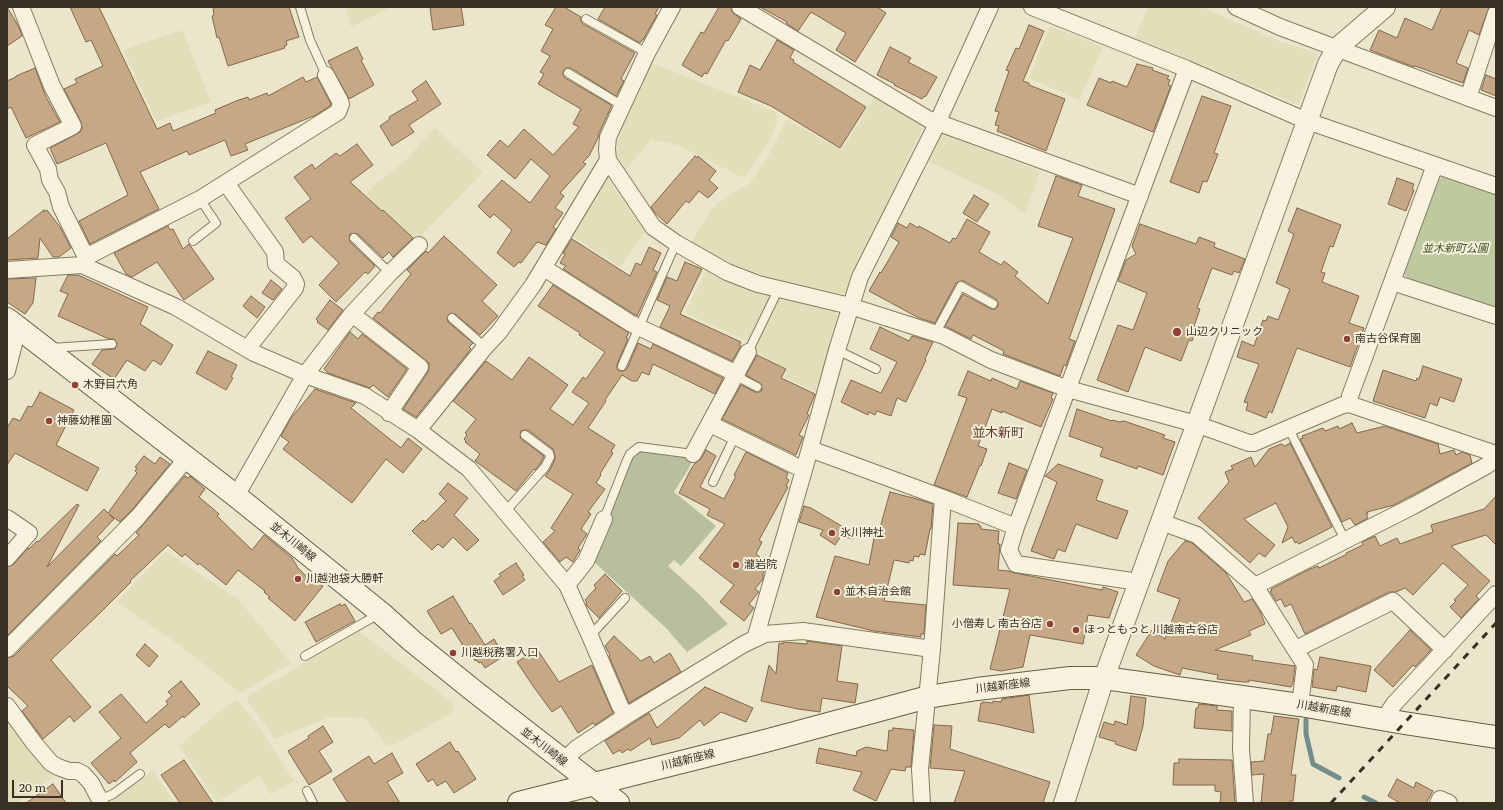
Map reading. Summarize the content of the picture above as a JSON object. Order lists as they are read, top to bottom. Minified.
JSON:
{"streets":{"main road":["並木川崎線","川越新座線"]},"crossings":[["並木川崎線","川越新座線"]],"districts":["並木新町"],"parks":["並木新町公園"],"places":["山辺クリニック","南古谷保育園","木野目六角","神藤幼稚園","氷川神社","瀧岩院","川越池袋大勝軒","並木自治会館","小僧寿し 南古谷店","ほっともっと 川越南古谷店","川越税務署入口"],"scale_bar":"20 m"}
